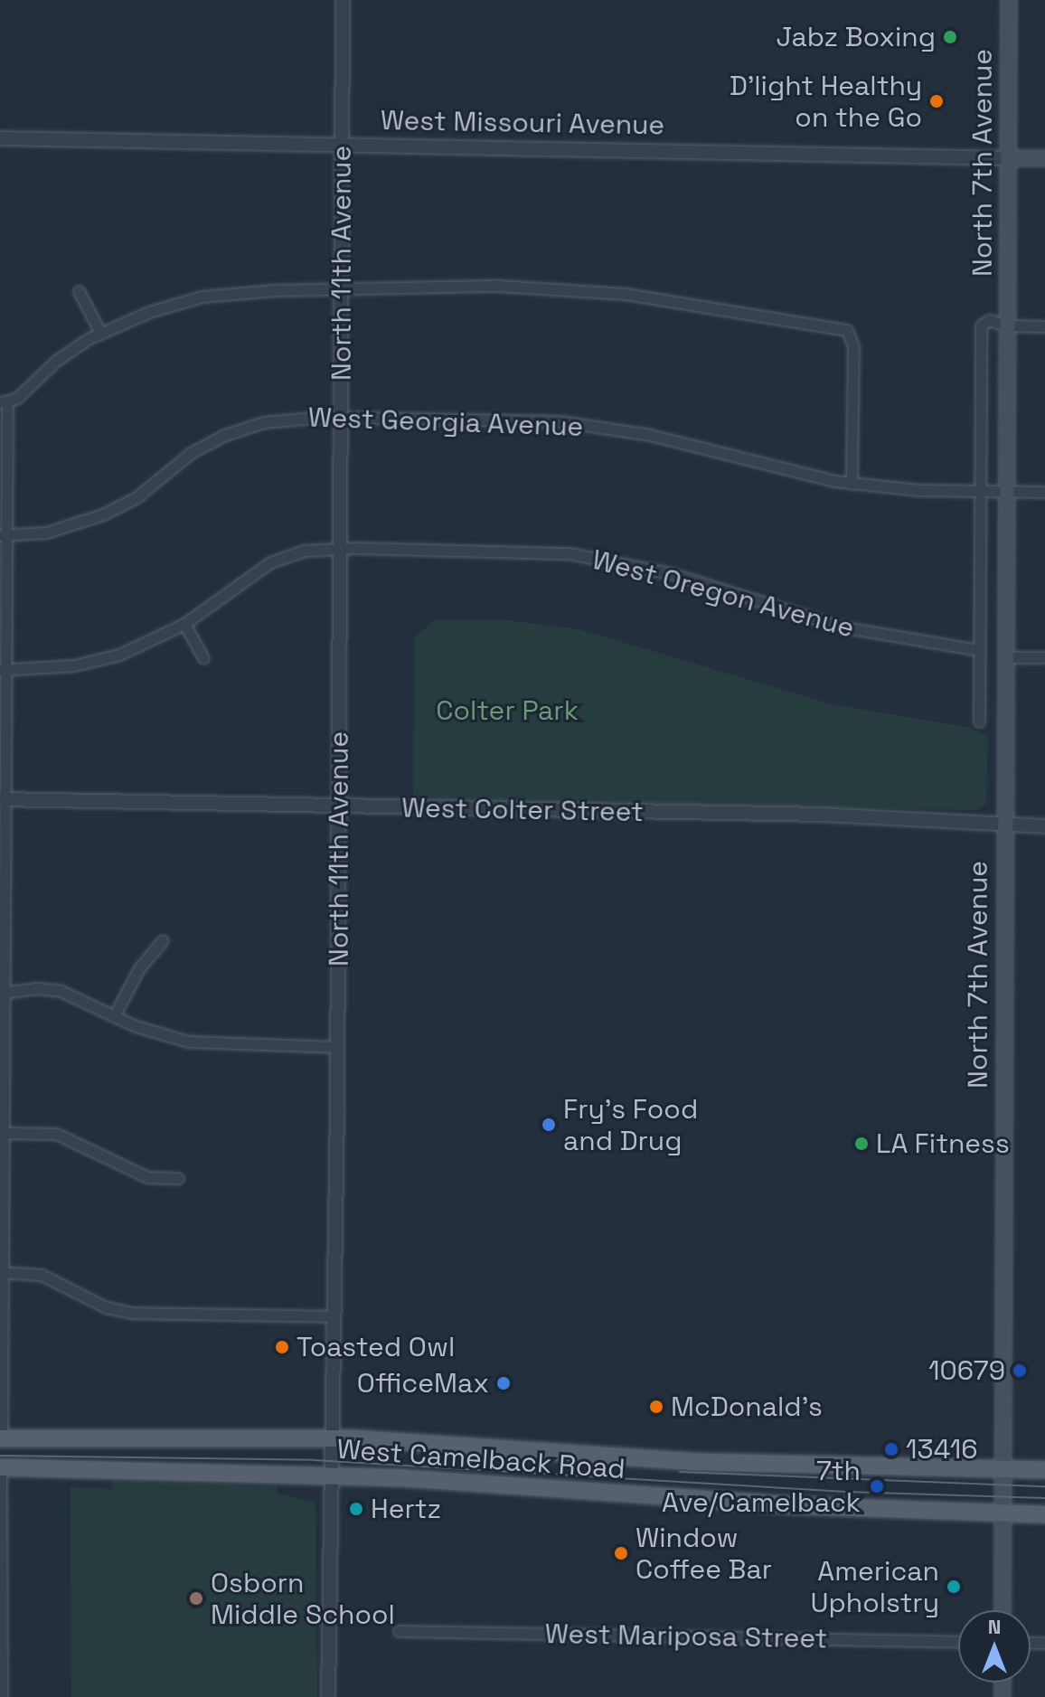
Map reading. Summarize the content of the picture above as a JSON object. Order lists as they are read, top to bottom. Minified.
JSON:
{"streets":{"main road":["West Missouri Avenue","North 7th Avenue","West Camelback Road"],"street":["North 11th Avenue","West Georgia Avenue","West Oregon Avenue","West Colter Street","West Mariposa Street"]},"crossings":[["West Missouri Avenue","North 7th Avenue"],["West Missouri Avenue","North 11th Avenue"],["North 7th Avenue","West Georgia Avenue"],["North 7th Avenue","West Colter Street"],["North 7th Avenue","West Camelback Road"],["North 11th Avenue","West Georgia Avenue"],["North 11th Avenue","West Oregon Avenue"],["North 11th Avenue","West Colter Street"],["North 11th Avenue","West Camelback Road"]],"parks":["Colter Park"],"places":["Jabz Boxing","D'light Healthy on the Go","Fry's Food and Drug","LA Fitness","Toasted Owl","10679","OfficeMax","McDonald's","13416","7th Ave/Camelback","Hertz","Window Coffee Bar","American Upholstry","Osborn Middle School"],"north":"top"}
